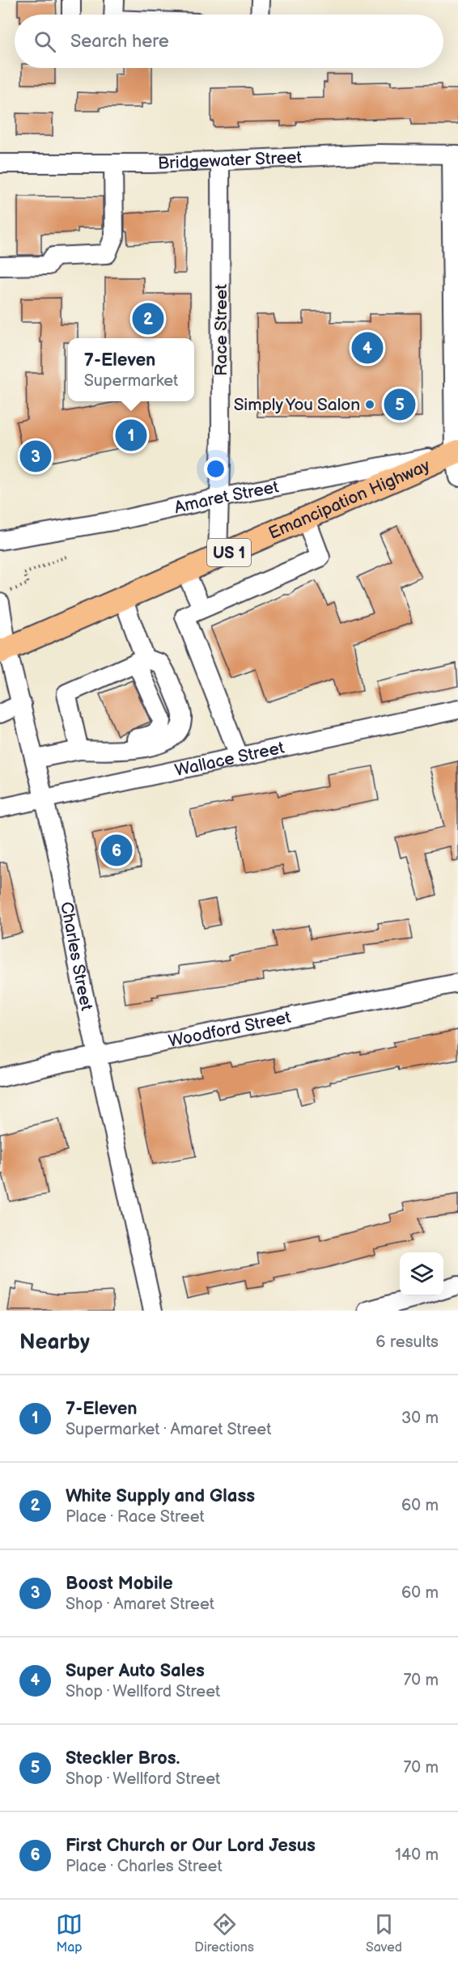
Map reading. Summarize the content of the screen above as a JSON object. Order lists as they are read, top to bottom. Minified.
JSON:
{"streets":{"main road":["Emancipation Highway","US 1"],"street":["Bridgewater Street","Race Street","Amaret Street","Wallace Street","Charles Street","Woodford Street"]},"crossings":[["Bridgewater Street","Race Street"],["Race Street","Amaret Street"],["Race Street","Emancipation Highway"],["Amaret Street","Emancipation Highway"],["Emancipation Highway","Charles Street"],["Wallace Street","Charles Street"],["Charles Street","Woodford Street"]],"places":["Simply You Salon"],"page":{"search":"Search here","pins":["2","4","5","1","3","6"],"popup":["7-Eleven","Supermarket"],"heading":["Nearby","6 results"],"list":[{"mark":"1","name":"7-Eleven","note":"Supermarket · Amaret Street","value":"30 m"},{"mark":"2","name":"White Supply and Glass","note":"Place · Race Street","value":"60 m"},{"mark":"3","name":"Boost Mobile","note":"Shop · Amaret Street","value":"60 m"},{"mark":"4","name":"Super Auto Sales","note":"Shop · Wellford Street","value":"70 m"},{"mark":"5","name":"Steckler Bros.","note":"Shop · Wellford Street","value":"70 m"},{"mark":"6","name":"First Church or Our Lord Jesus","note":"Place · Charles Street","value":"140 m"}],"nav":["Map","Directions","Saved"]}}
